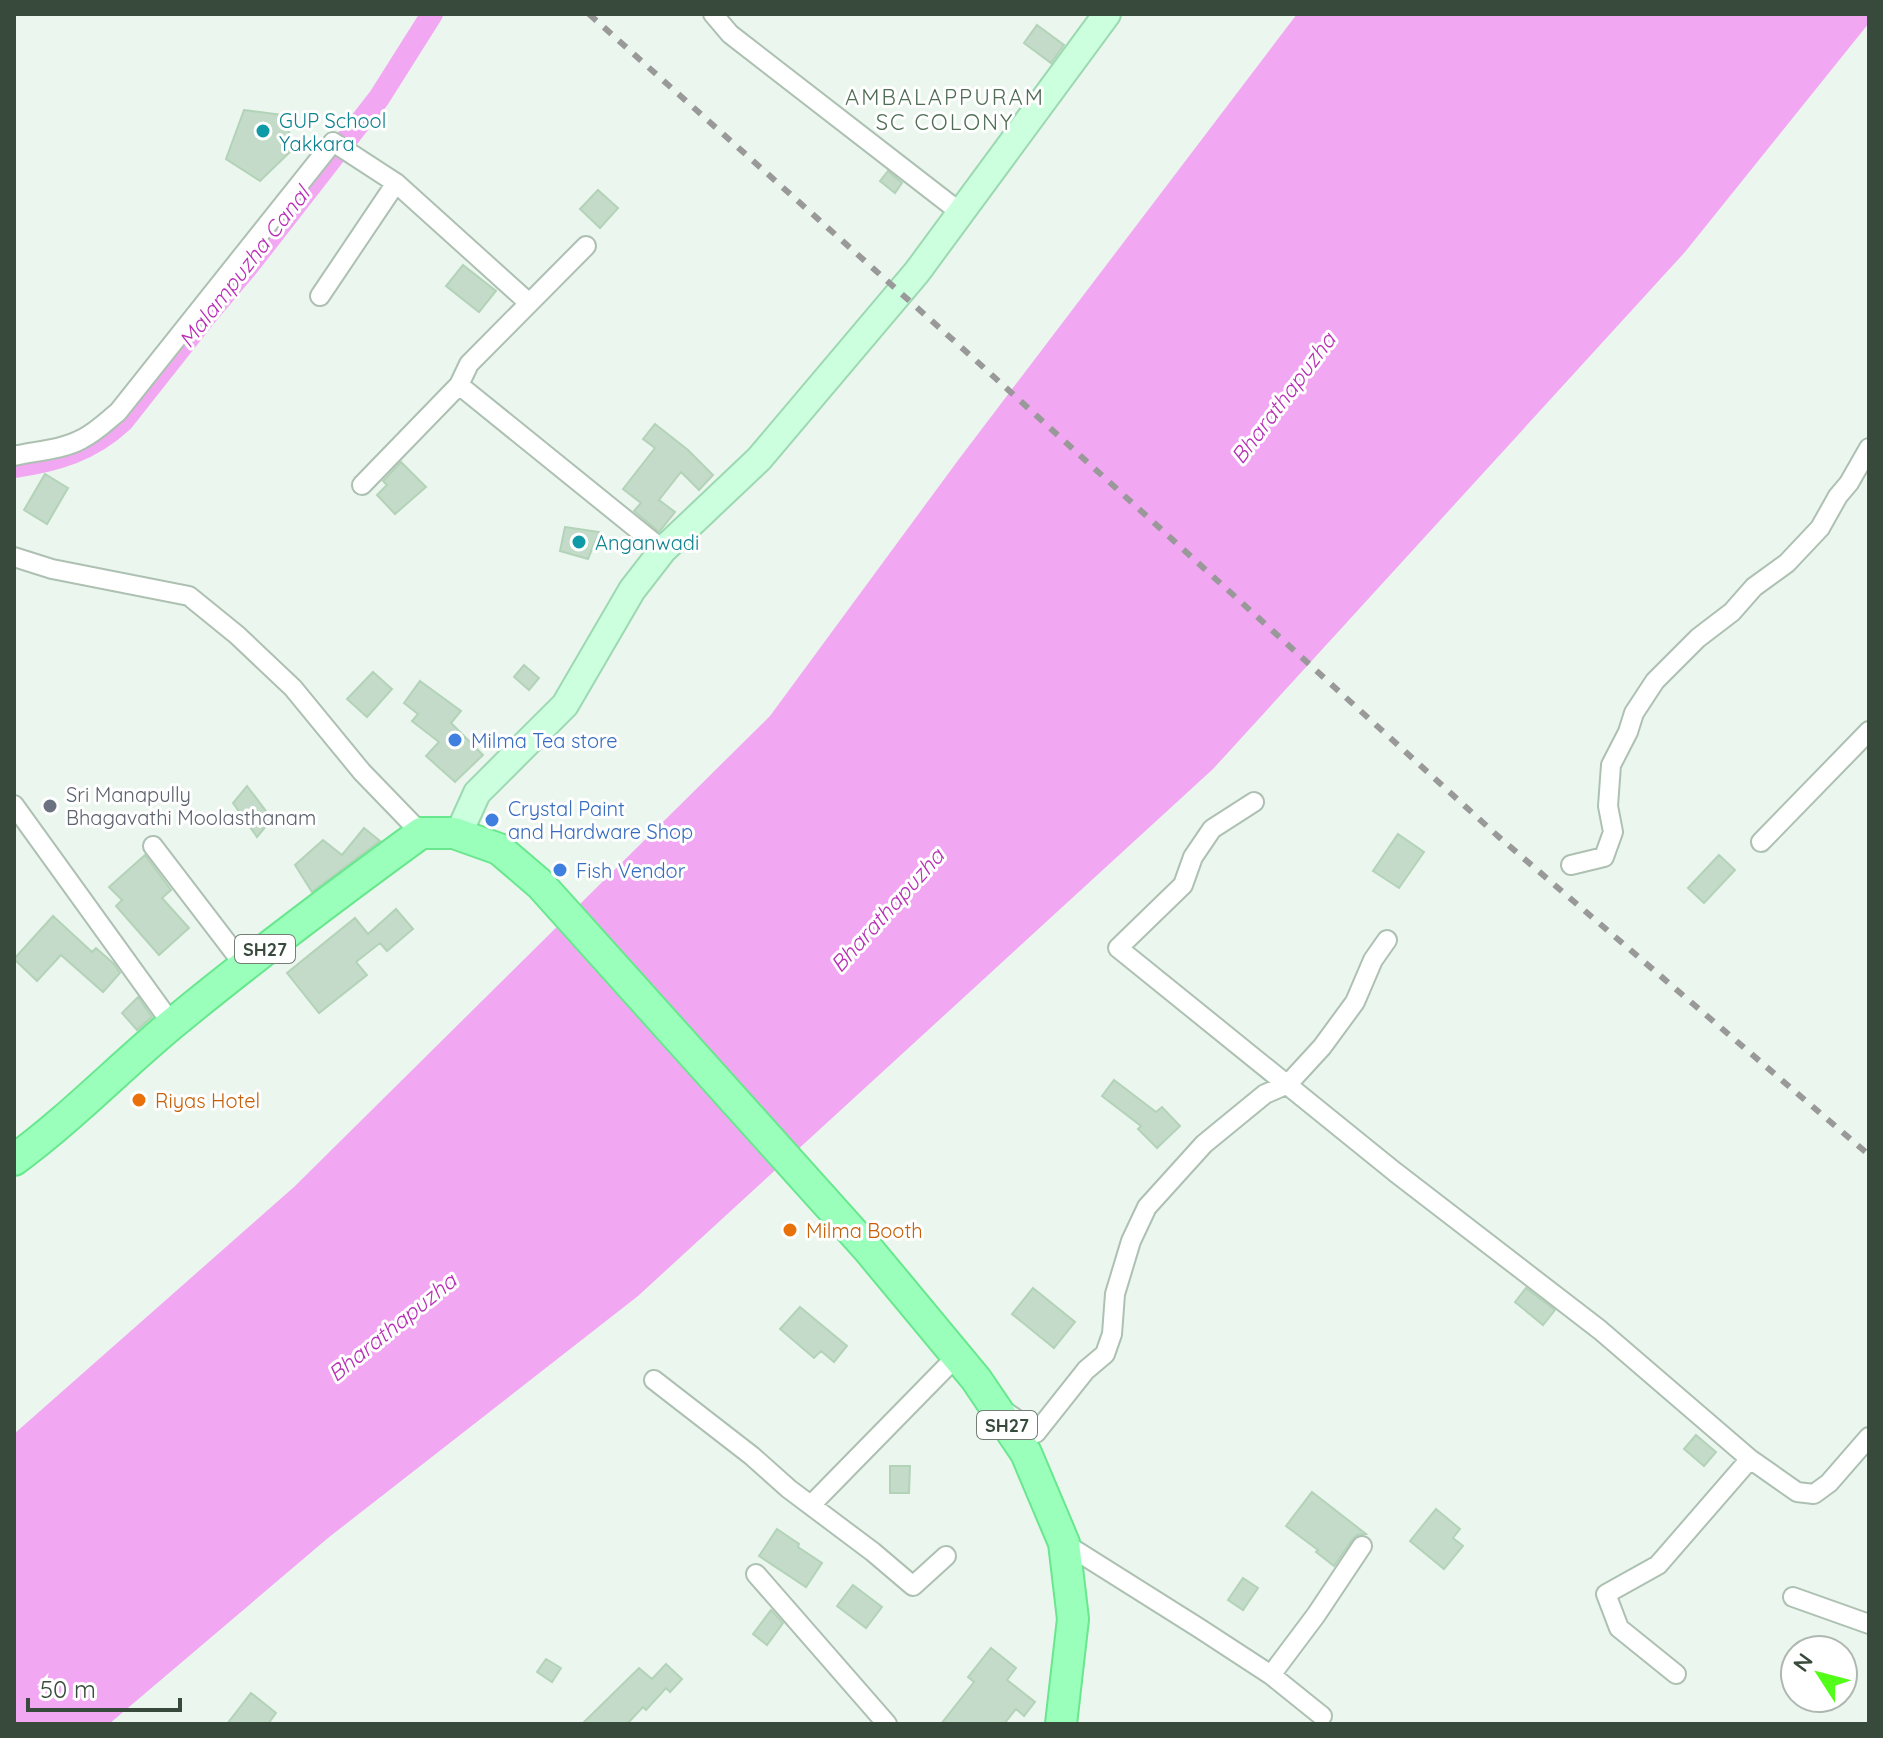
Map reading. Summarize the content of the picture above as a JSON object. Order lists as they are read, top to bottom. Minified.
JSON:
{"streets":{"main road":["SH27"]},"districts":["AMBALAPPURAM SC COLONY"],"water":["Malampuzha Canal","Bharathapuzha"],"places":["GUP School Yakkara","Anganwadi","Milma Tea store","Sri Manapully Bhagavathi Moolasthanam","Crystal Paint and Hardware Shop","Fish Vendor","Riyas Hotel","Milma Booth"],"scale_bar":"50 m","north":"top left"}
